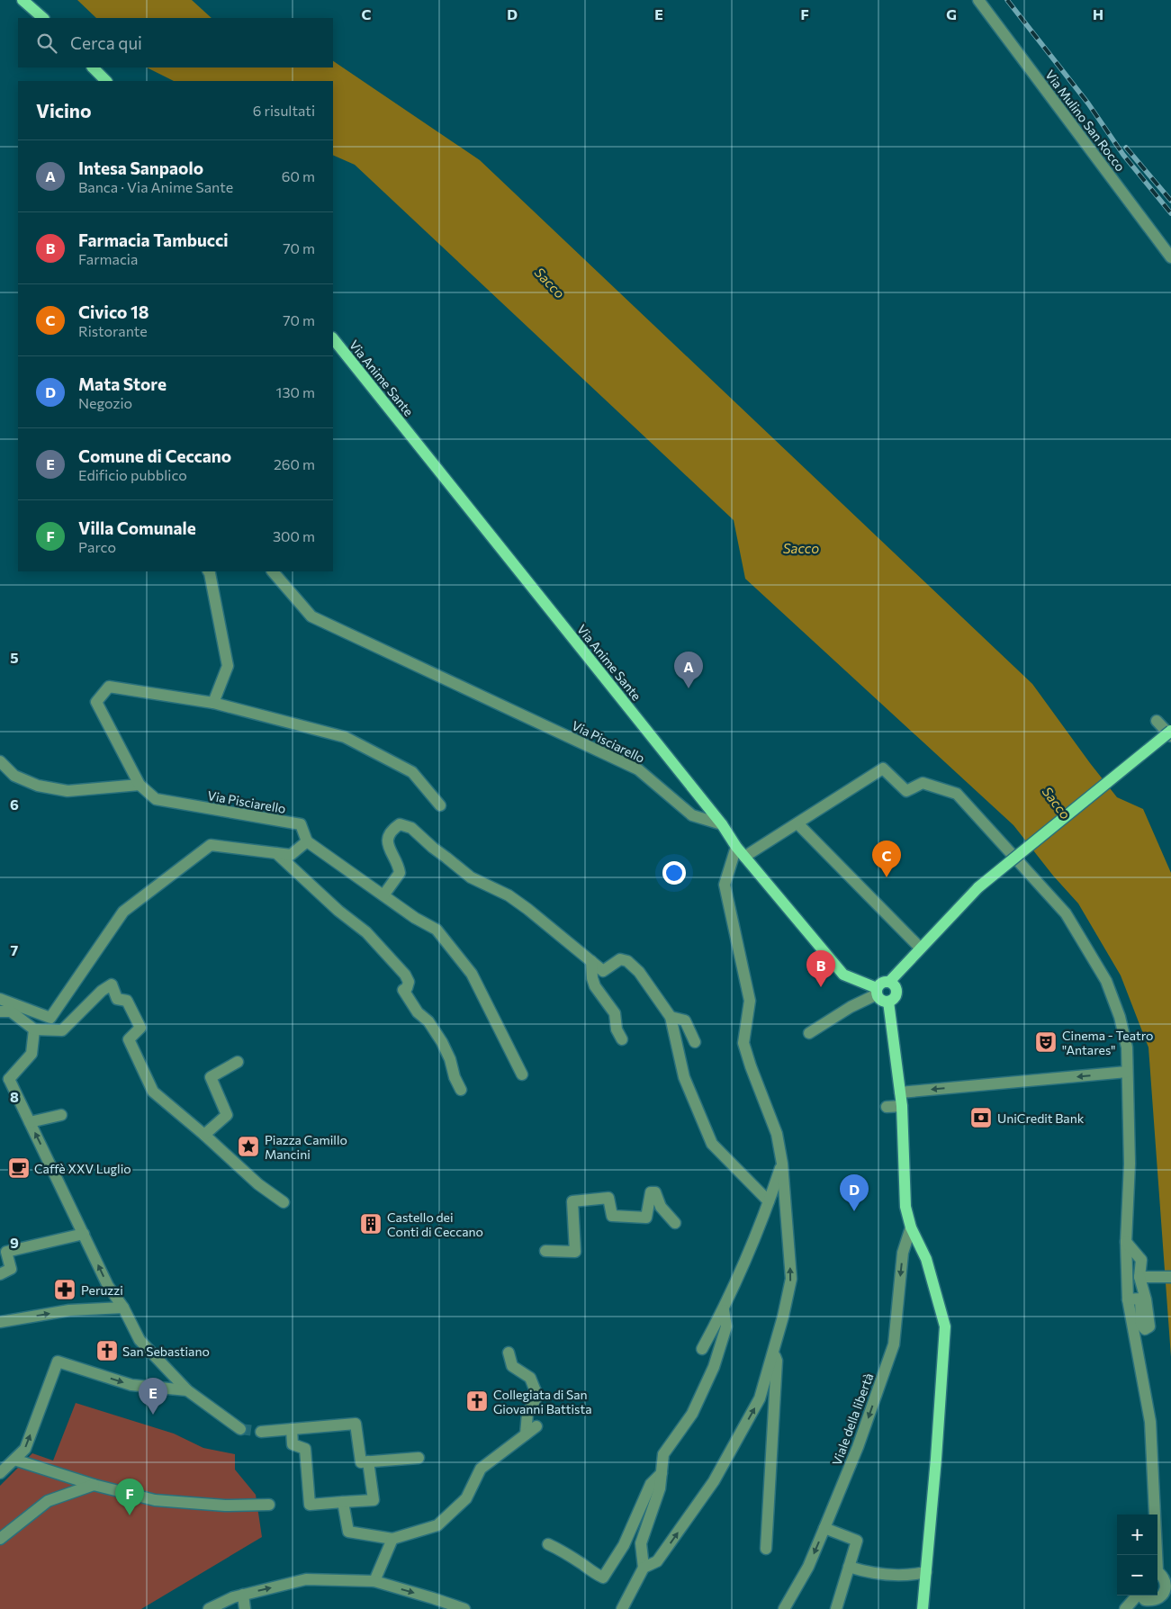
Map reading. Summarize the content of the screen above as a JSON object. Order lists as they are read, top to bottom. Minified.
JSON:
{"streets":{"main road":["Via Anime Sante"],"street":["Via Mulino San Rocco","Via Pisciarello","Viale della libertà"]},"crossings":[["Via Anime Sante","Via Pisciarello"]],"water":["Sacco"],"places":{"theatre":["Cinema - Teatro \"Antares\""],"bank":["UniCredit Bank"],"place":["Piazza Camillo Mancini"],"cafe":["Caffè XXV Luglio"],"building":["Castello dei Conti di Ceccano"],"pharmacy":["Peruzzi"],"church":["San Sebastiano","Collegiata di San Giovanni Battista"]},"page":{"search":"Cerca qui","heading":["Vicino","6 risultati"],"list":[{"mark":"A","name":"Intesa Sanpaolo","note":"Banca · Via Anime Sante","value":"60 m"},{"mark":"B","name":"Farmacia Tambucci","note":"Farmacia","value":"70 m"},{"mark":"C","name":"Civico 18","note":"Ristorante","value":"70 m"},{"mark":"D","name":"Mata Store","note":"Negozio","value":"130 m"},{"mark":"E","name":"Comune di Ceccano","note":"Edificio pubblico","value":"260 m"},{"mark":"F","name":"Villa Comunale","note":"Parco","value":"300 m"}],"pins":["A","C","B","D","E","F"],"map_buttons":["+","−"]},"grid":{"columns":["C","D","E","F","G","H"],"rows":["5","6","7","8","9"]}}
